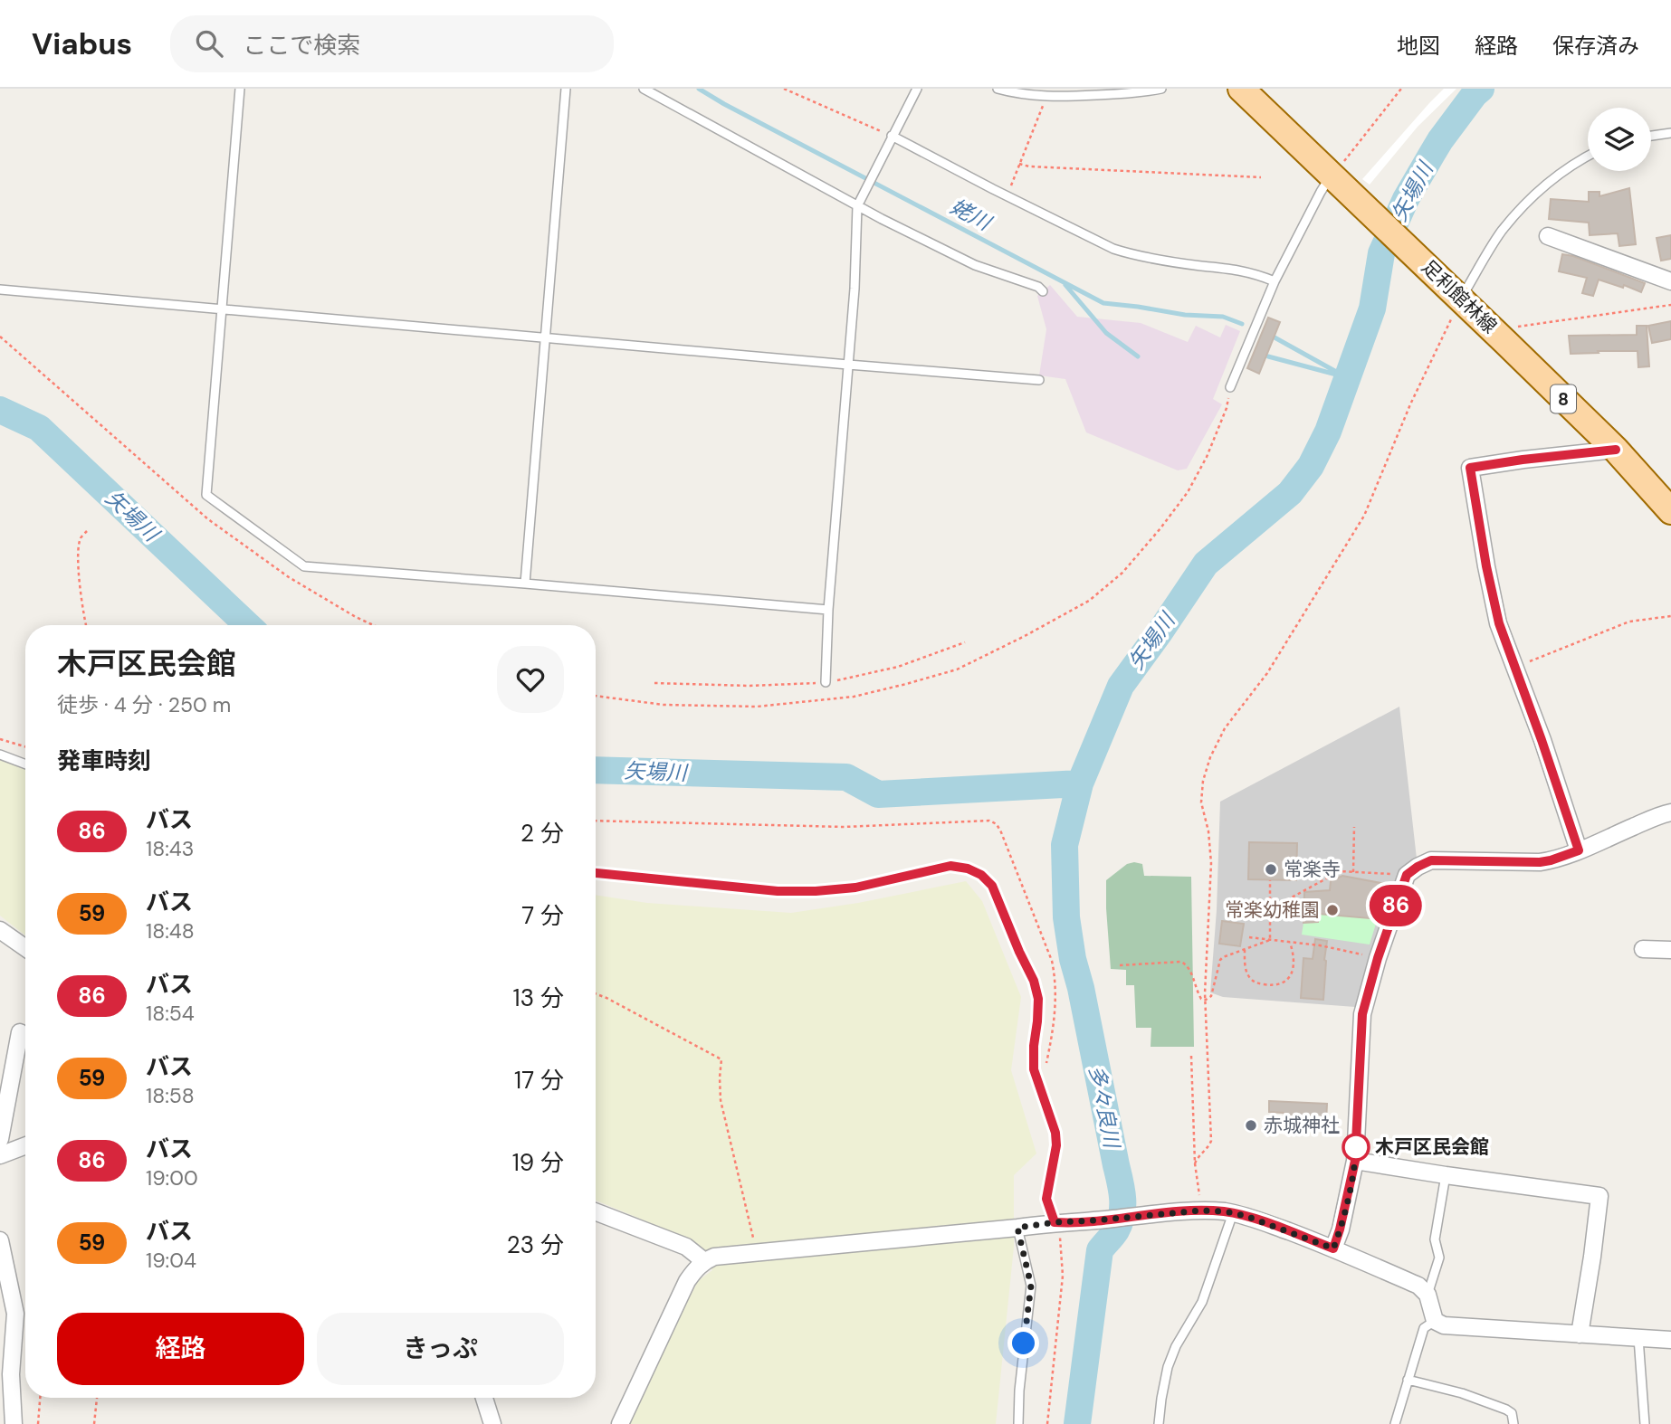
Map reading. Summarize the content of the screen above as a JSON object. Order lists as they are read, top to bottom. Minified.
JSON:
{"streets":{"main road":["足利館林線","8"]},"water":["矢場川","姥川","多々良川"],"places":["常楽寺","常楽幼稚園","赤城神社","木戸区民会館"],"lines":["bus line 86"],"page":{"header":"Viabus","search":"ここで検索","nav":["地図","経路","保存済み"],"on_map":"86","heading":[["木戸区民会館","徒歩 · 4 分 · 250 m"],"発車時刻"],"list":[{"mark":"86","name":"バス","note":"18:43","value":"2 分"},{"mark":"59","name":"バス","note":"18:48","value":"7 分"},{"mark":"86","name":"バス","note":"18:54","value":"13 分"},{"mark":"59","name":"バス","note":"18:58","value":"17 分"},{"mark":"86","name":"バス","note":"19:00","value":"19 分"},{"mark":"59","name":"バス","note":"19:04","value":"23 分"}],"buttons":["経路","きっぷ"]}}
